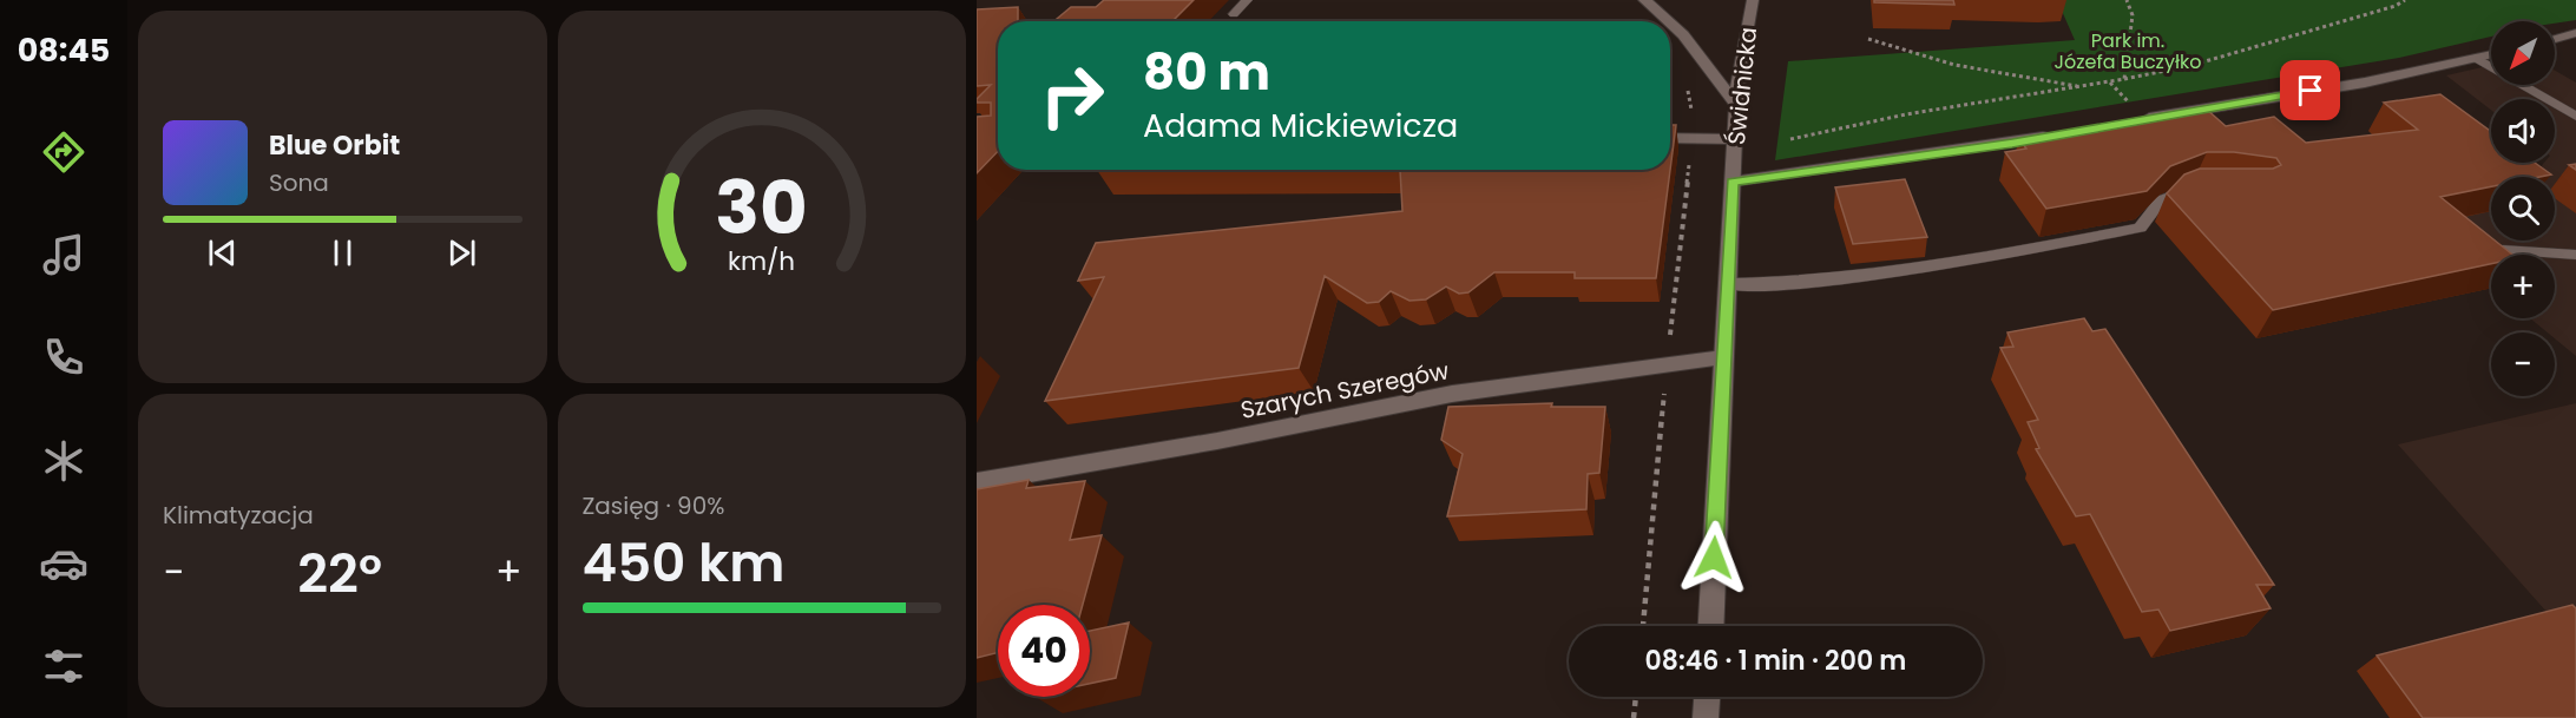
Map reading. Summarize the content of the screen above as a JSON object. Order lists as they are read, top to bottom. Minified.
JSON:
{"streets":{"street":["Świdnicka","Szarych Szeregów"]},"crossings":[["Świdnicka","Szarych Szeregów"]],"parks":["Park im. Józefa Buczyłko"],"north":"bottom left","page":{"tabs":"08:45","map_buttons":["+","−"],"turn":["80 m","Adama Mickiewicza"],"song":["Blue Orbit","Sona"],"tile":["Klimatyzacja",["Zasięg · 90%","450 km"]],"heat":["−","22°","+"],"limit":"40","trip":"08:46 · 1 min · 200 m","gauge":["30","km/h"]}}
